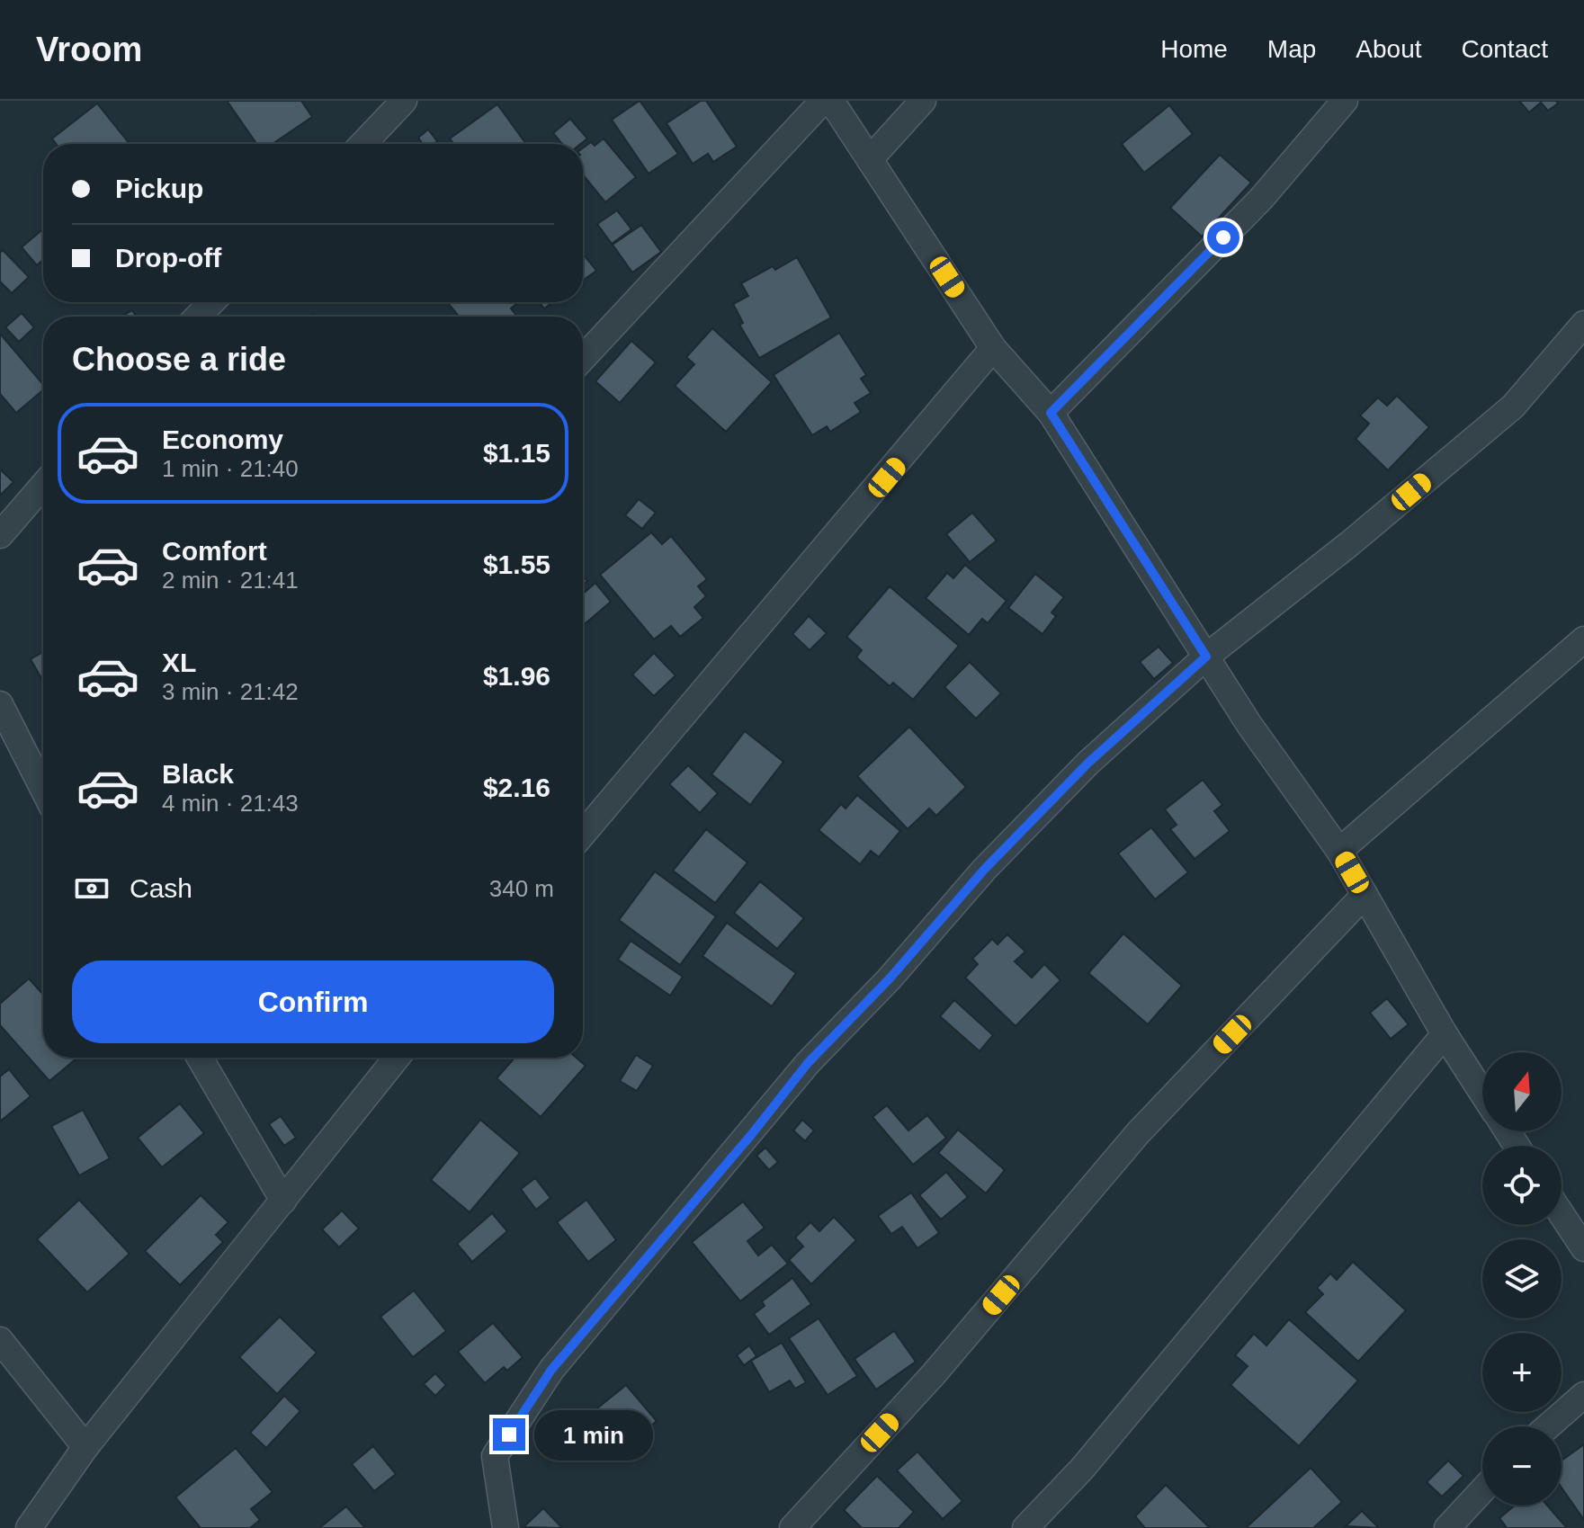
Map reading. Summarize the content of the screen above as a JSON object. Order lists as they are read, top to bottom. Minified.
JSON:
{"north":"top","page":{"header":"Vroom","nav":["Home","Map","About","Contact"],"banner":["Pickup","Drop-off"],"heading":"Choose a ride","list":[{"name":"Economy","note":"1 min · 21:40","value":"$1.15"},{"name":"Comfort","note":"2 min · 21:41","value":"$1.55"},{"name":"XL","note":"3 min · 21:42","value":"$1.96"},{"name":"Black","note":"4 min · 21:43","value":"$2.16"}],"pay":["Cash","340 m"],"buttons":"Confirm","map_buttons":["+","−"],"bubble":"1 min"}}
